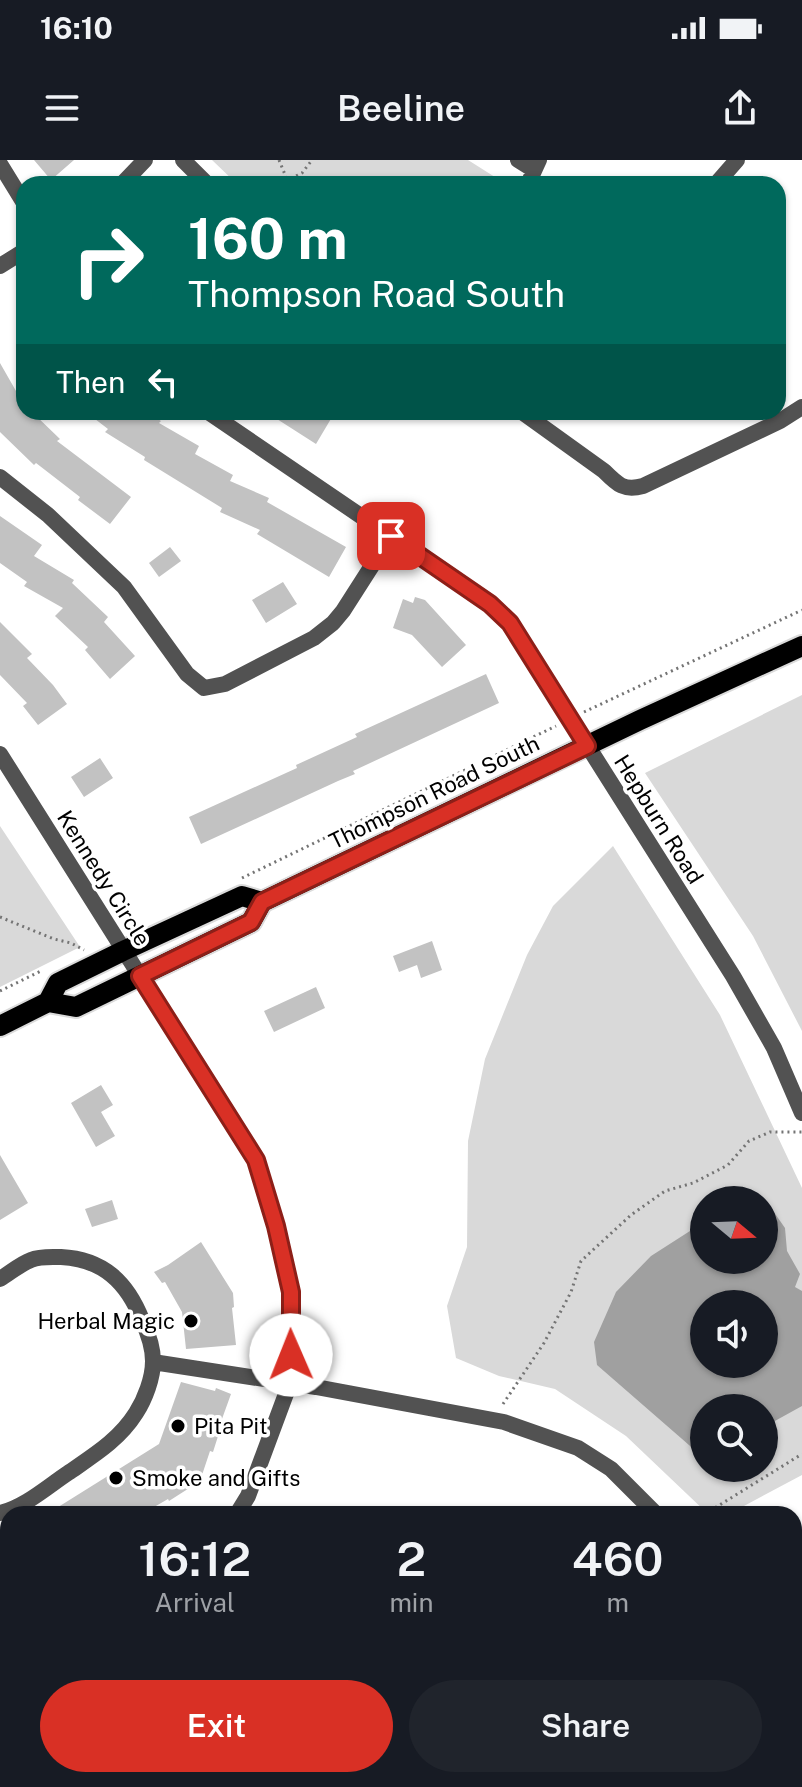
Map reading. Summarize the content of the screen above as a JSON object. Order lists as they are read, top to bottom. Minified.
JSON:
{"streets":{"main road":["Thompson Road South"],"street":["Hepburn Road","Kennedy Circle"]},"crossings":[["Thompson Road South","Hepburn Road"],["Thompson Road South","Kennedy Circle"]],"places":["Herbal Magic","Pita Pit","Smoke and Gifts"],"north":"right","page":{"status":"16:10","header":"Beeline","turn":["160 m","Thompson Road South"],"then":"Then","eta":["16:12","Arrival","2","min","460","m"],"buttons":["Exit","Share"]}}
